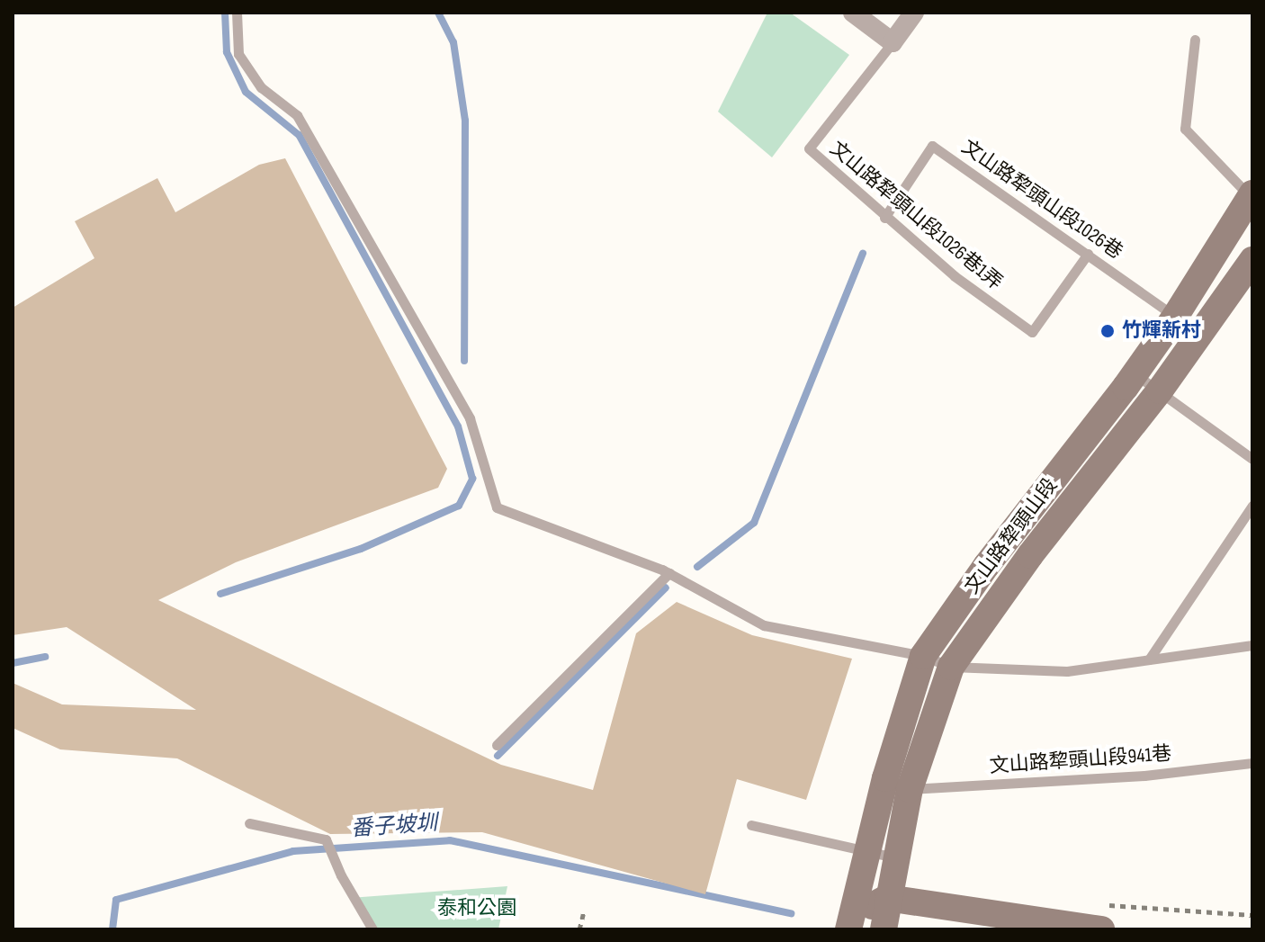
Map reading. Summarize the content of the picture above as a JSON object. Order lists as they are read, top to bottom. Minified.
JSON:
{"streets":{"main road":["文山路犂頭山段"],"lane":["文山路犂頭山段1026巷","文山路犂頭山段1026巷1弄","文山路犂頭山段941巷"]},"crossings":[["文山路犂頭山段1026巷","文山路犂頭山段1026巷1弄"],["文山路犂頭山段1026巷","文山路犂頭山段"],["文山路犂頭山段","文山路犂頭山段941巷"]],"water":["番子坡圳"],"parks":["泰和公園"],"places":["竹輝新村"]}
